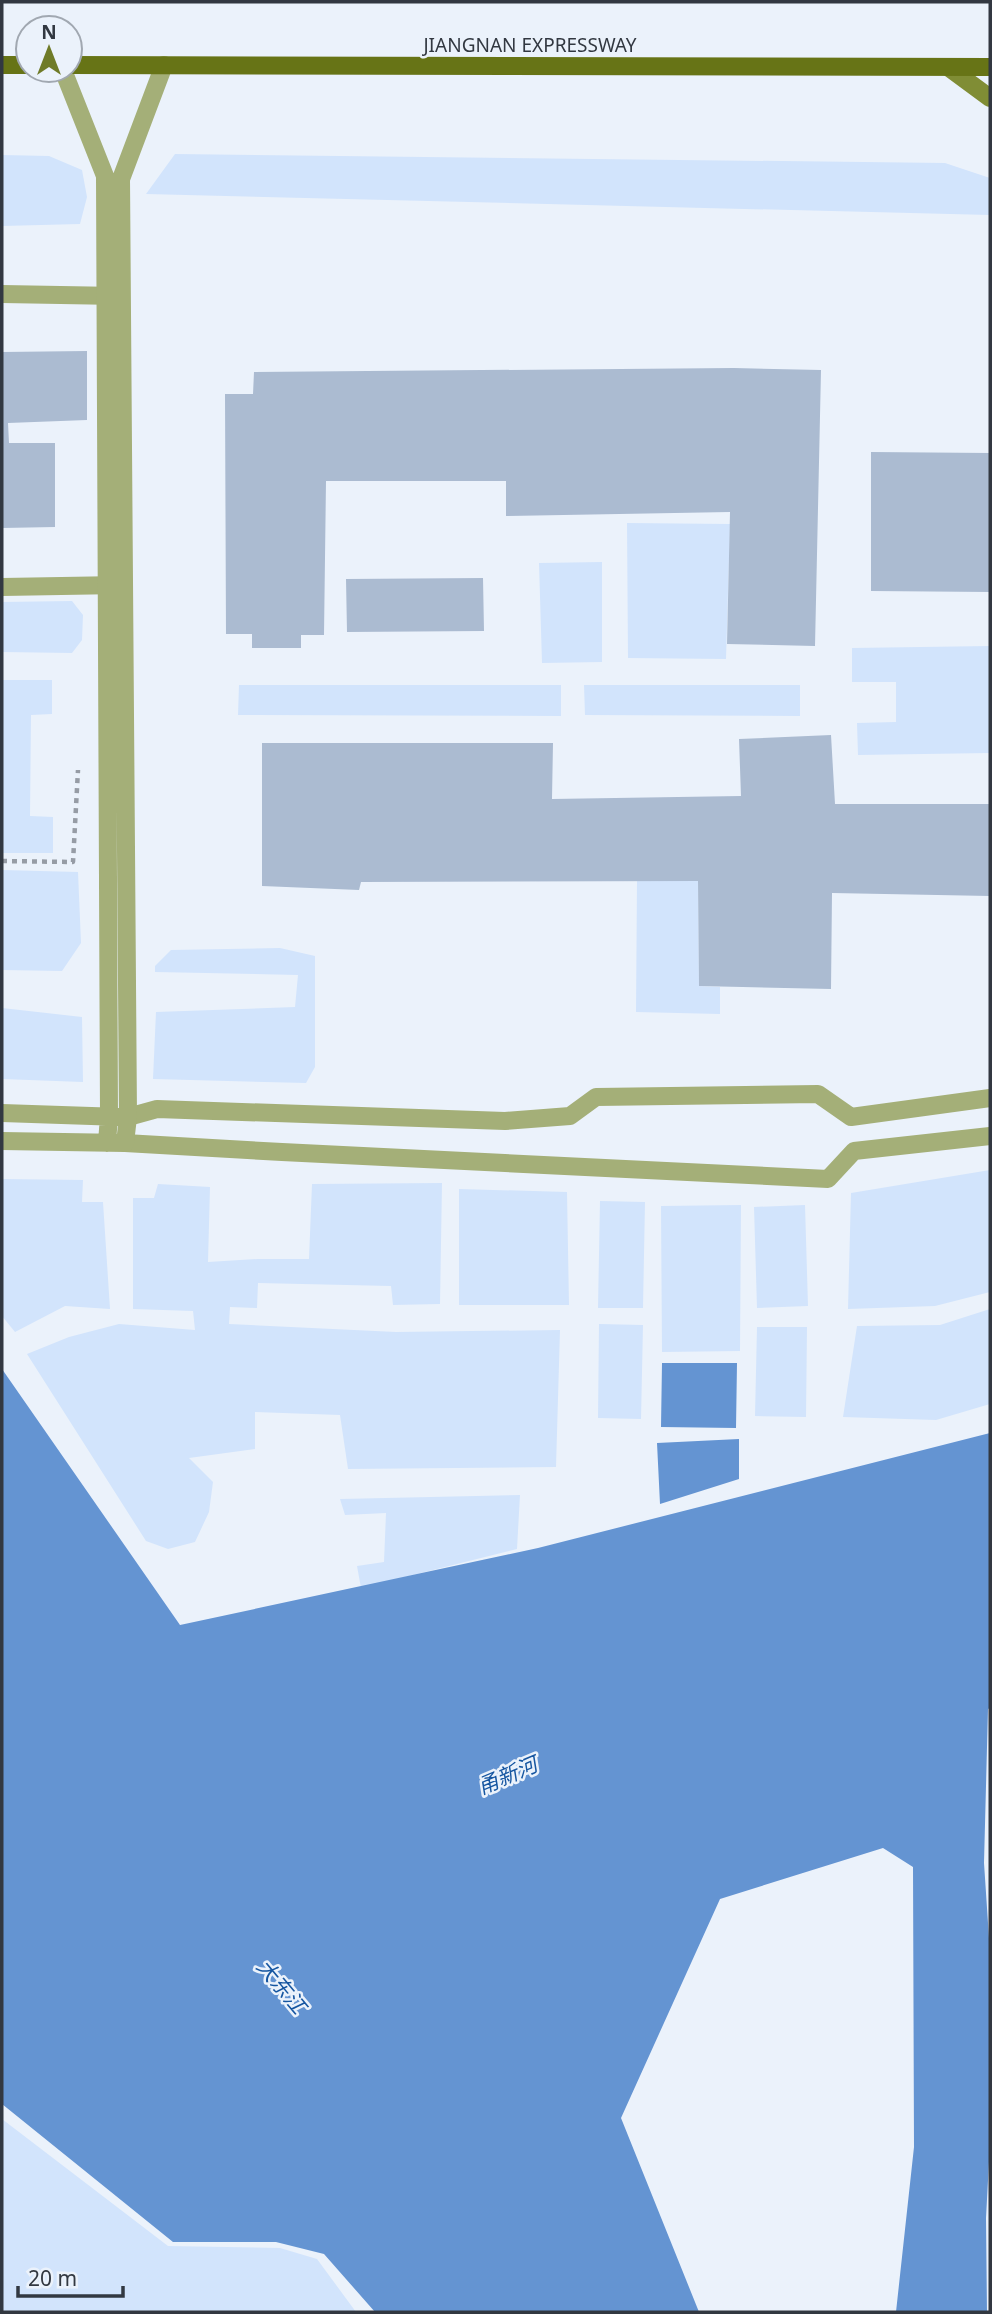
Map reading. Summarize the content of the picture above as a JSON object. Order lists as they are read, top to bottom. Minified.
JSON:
{"streets":{"main road":["JIANGNAN EXPRESSWAY"]},"water":["甬新河","大东江"],"scale_bar":"20 m","north":"top"}
